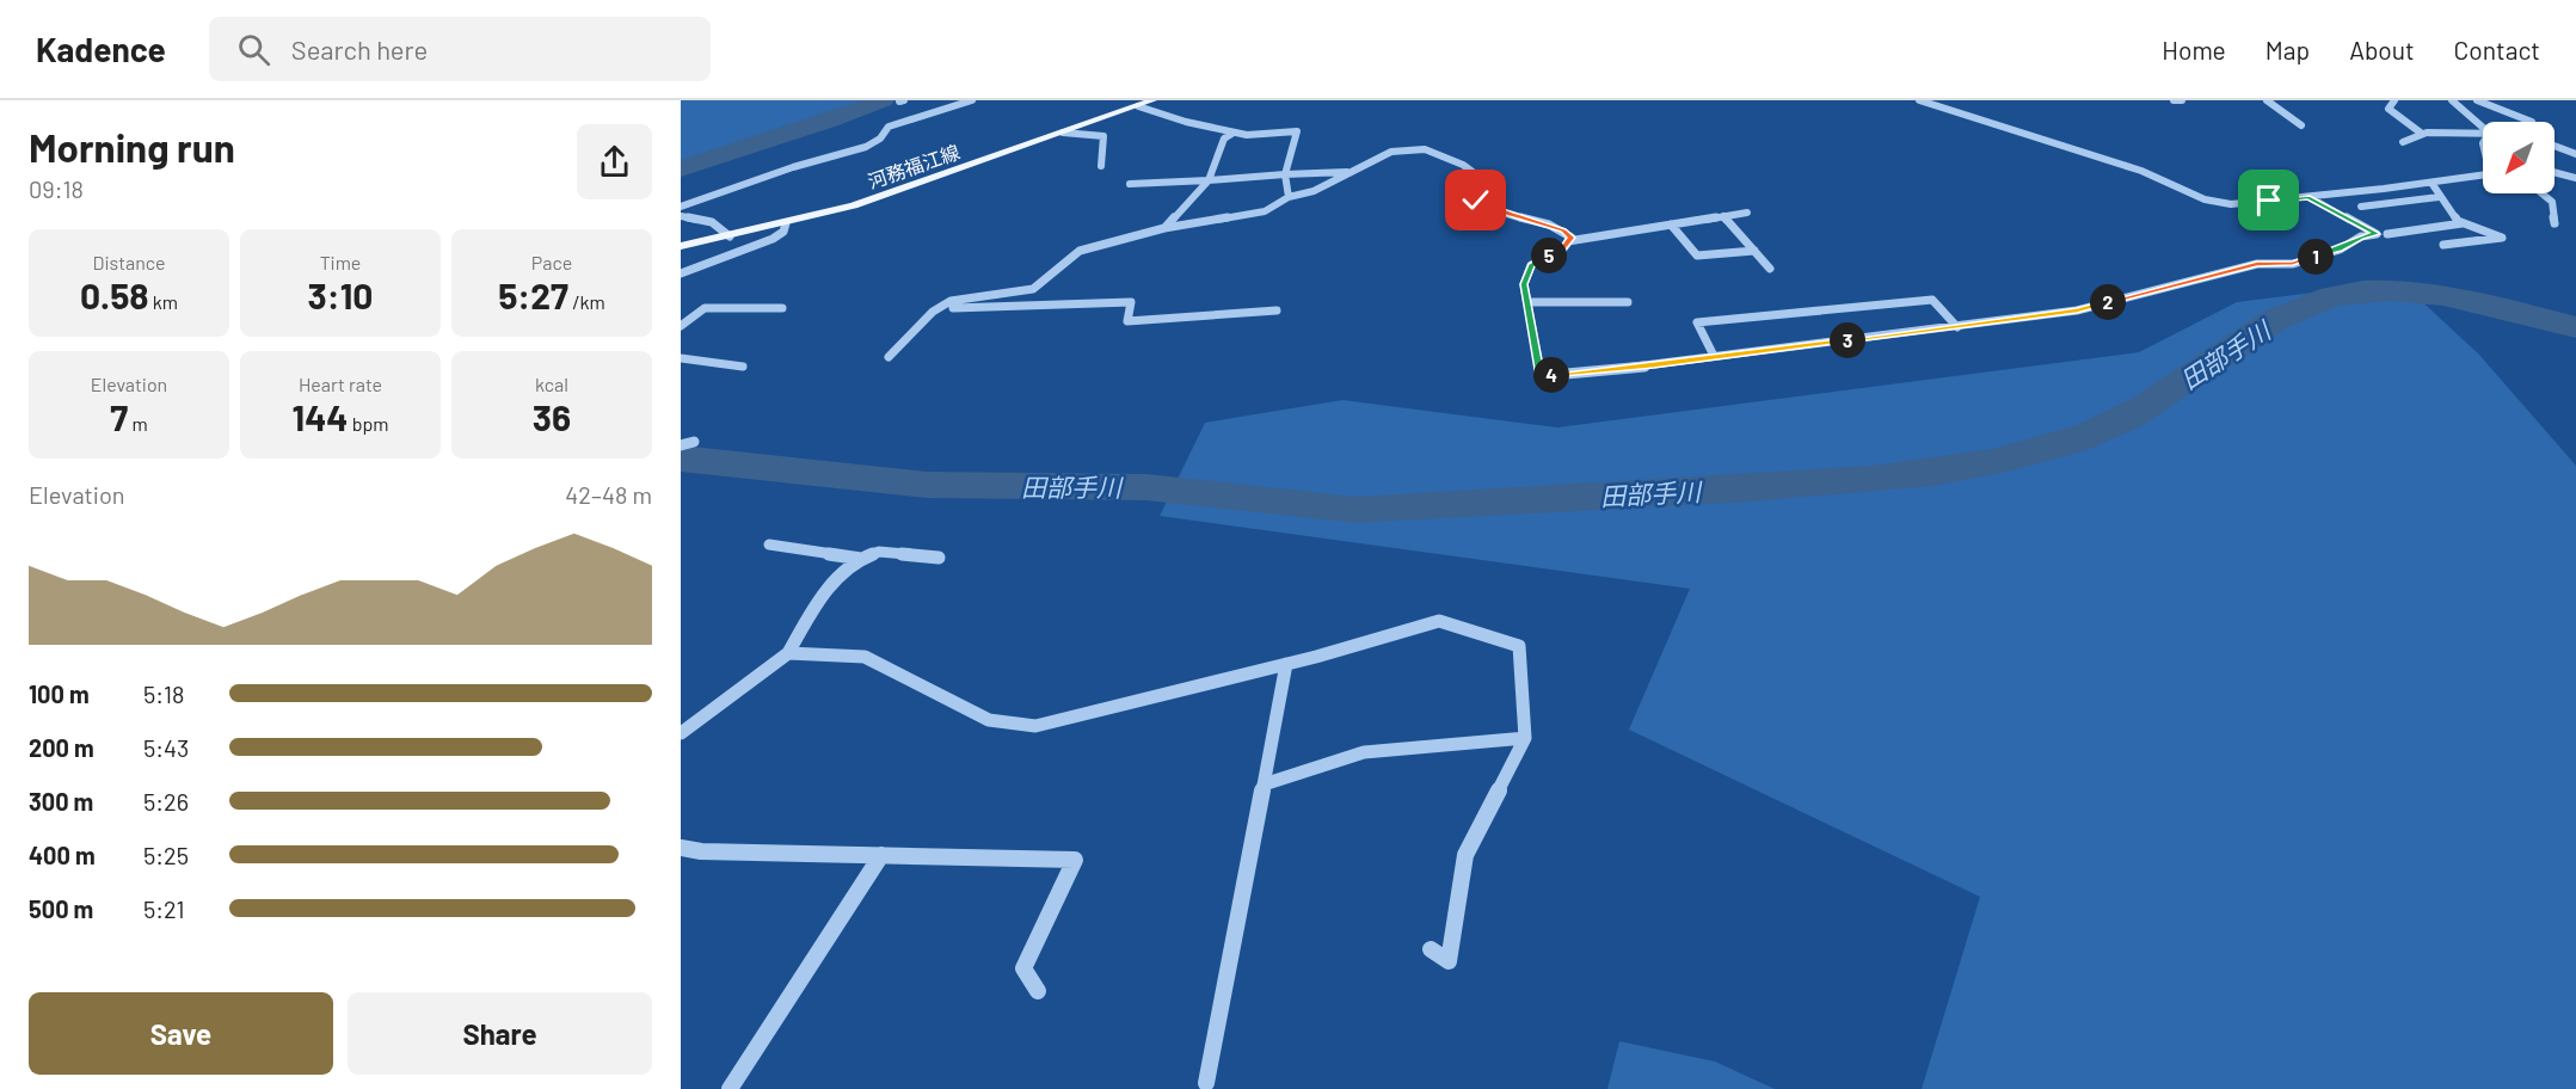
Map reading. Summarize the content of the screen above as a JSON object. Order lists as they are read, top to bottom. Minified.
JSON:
{"streets":{"main road":["河務福江線"]},"water":["田部手川"],"north":"bottom left","page":{"header":"Kadence","search":"Search here","nav":["Home","Map","About","Contact"],"heading":["Morning run","09:18"],"stats":[["Distance","0.58 km"],["Time","3:10"],["Pace","5:27 /km"],["Elevation","7 m"],["Heart rate","144 bpm"],["kcal","36"]],"pins":["5","1","2","3","4"],"chart":["Elevation","42–48 m"],"list":[{"name":"100 m","note":"5:18"},{"name":"200 m","note":"5:43"},{"name":"300 m","note":"5:26"},{"name":"400 m","note":"5:25"},{"name":"500 m","note":"5:21"}],"buttons":["Save","Share"]}}
